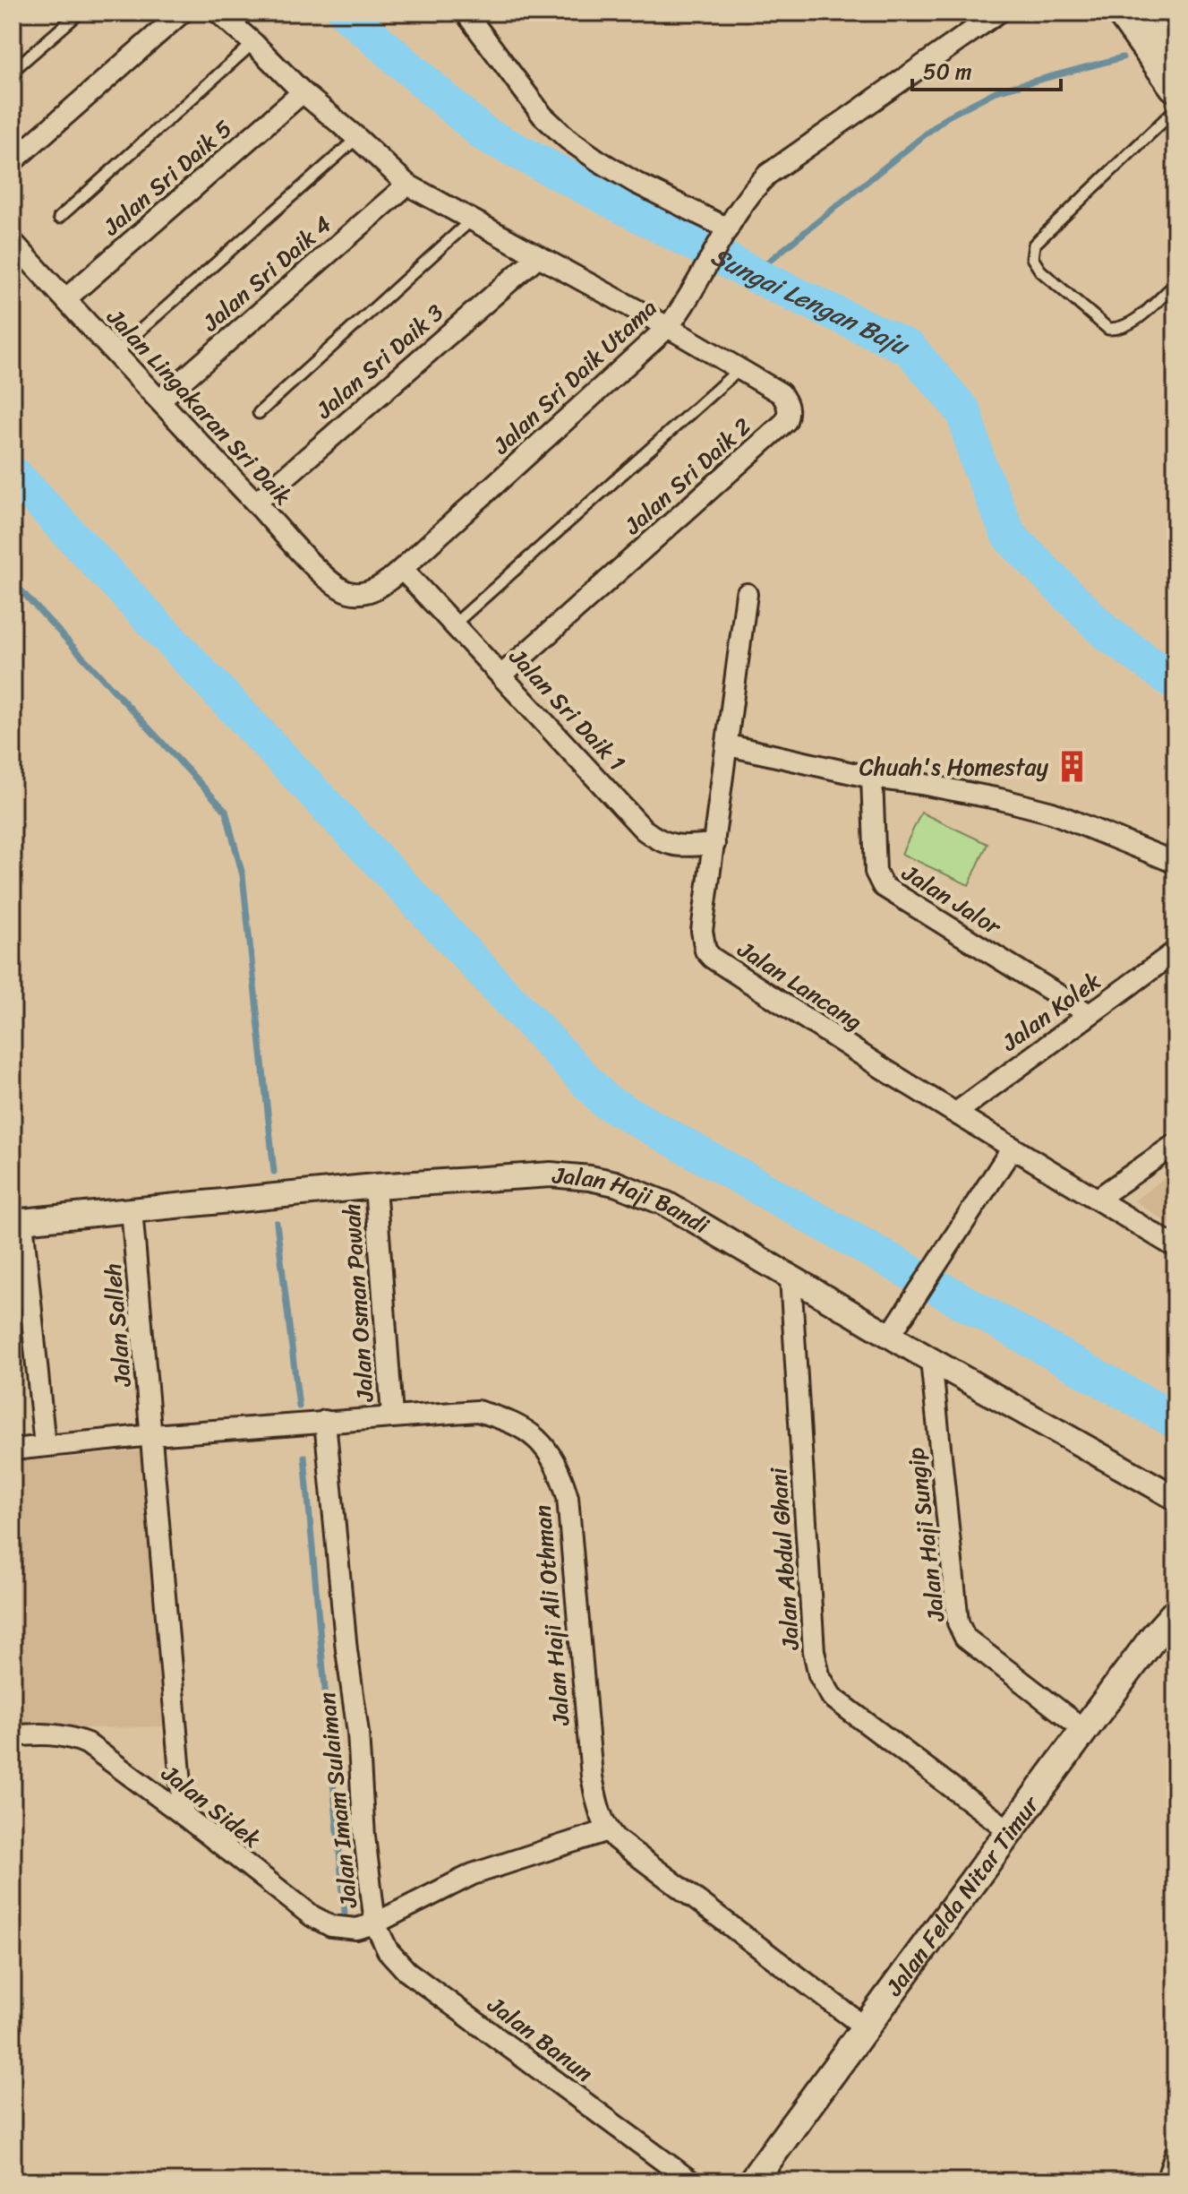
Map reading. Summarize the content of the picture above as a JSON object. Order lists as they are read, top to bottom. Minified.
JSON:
{"streets":{"main road":["Jalan Felda Nitar Timur"],"street":["Jalan Sri Daik 5","Jalan Sri Daik 4","Jalan Sri Daik 3","Jalan Sri Daik Utama","Jalan Lingakaran Sri Daik","Jalan Sri Daik 2","Jalan Sri Daik 1","Jalan Jalor","Jalan Lancang","Jalan Kolek","Jalan Haji Bandi","Jalan Osman Pawah","Jalan Salleh","Jalan Haji Sungip","Jalan Abdul Ghani","Jalan Haji Ali Othman","Jalan Imam Sulaiman","Jalan Sidek","Jalan Banun"]},"crossings":[["Jalan Sri Daik 5","Jalan Lingakaran Sri Daik"],["Jalan Sri Daik 4","Jalan Lingakaran Sri Daik"],["Jalan Sri Daik 3","Jalan Lingakaran Sri Daik"],["Jalan Sri Daik Utama","Jalan Lingakaran Sri Daik"],["Jalan Sri Daik Utama","Jalan Sri Daik 2"],["Jalan Sri Daik Utama","Jalan Sri Daik 1"],["Jalan Sri Daik 2","Jalan Sri Daik 1"],["Jalan Sri Daik 1","Jalan Lancang"],["Jalan Jalor","Jalan Kolek"],["Jalan Lancang","Jalan Kolek"],["Jalan Haji Bandi","Jalan Osman Pawah"],["Jalan Haji Bandi","Jalan Salleh"],["Jalan Haji Bandi","Jalan Haji Sungip"],["Jalan Haji Bandi","Jalan Abdul Ghani"],["Jalan Osman Pawah","Jalan Haji Ali Othman"],["Jalan Salleh","Jalan Haji Ali Othman"],["Jalan Salleh","Jalan Sidek"],["Jalan Haji Sungip","Jalan Felda Nitar Timur"],["Jalan Abdul Ghani","Jalan Felda Nitar Timur"],["Jalan Haji Ali Othman","Jalan Imam Sulaiman"],["Jalan Imam Sulaiman","Jalan Sidek"],["Jalan Imam Sulaiman","Jalan Banun"],["Jalan Sidek","Jalan Banun"]],"water":["Sungai Lengan Baju"],"places":{"building":["Chuah's Homestay"]},"scale_bar":"50 m"}
